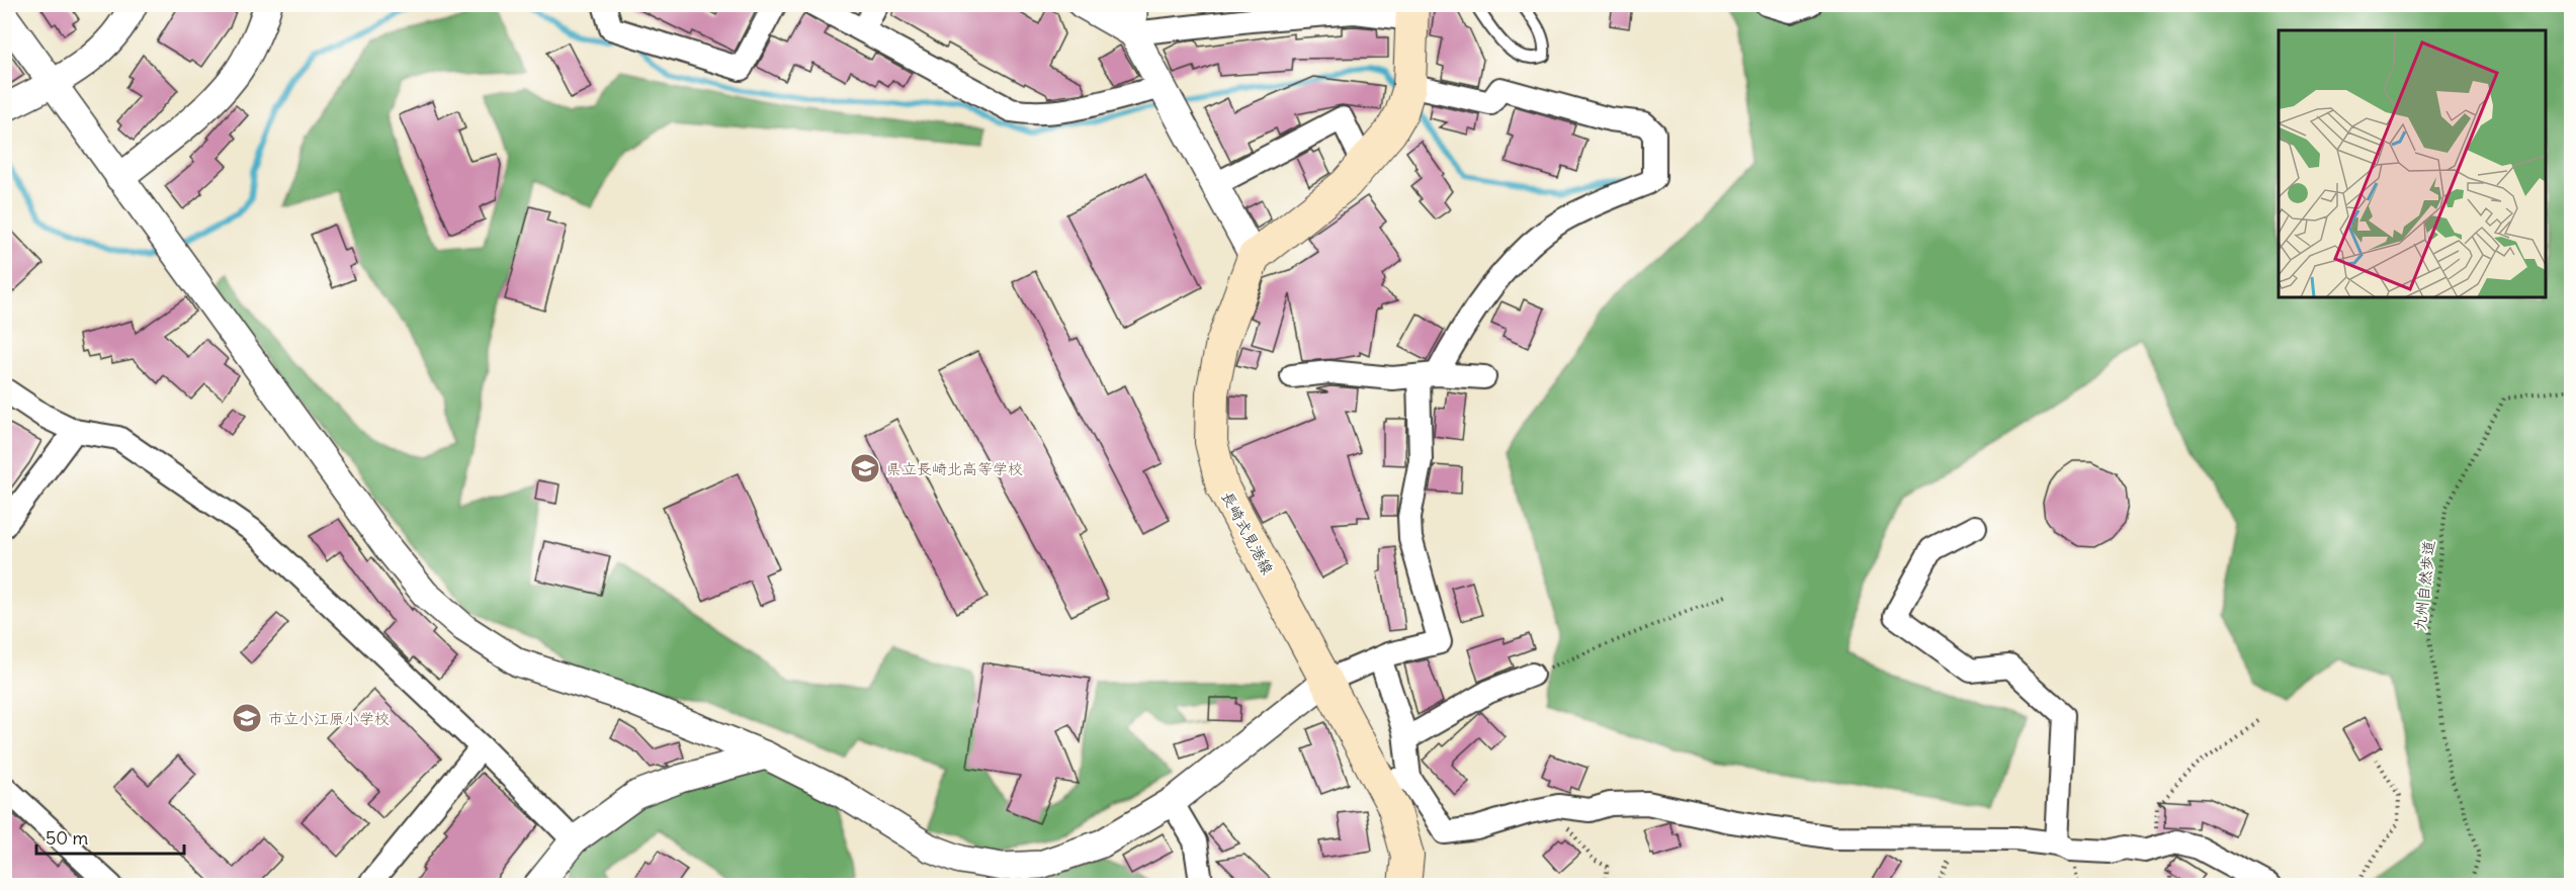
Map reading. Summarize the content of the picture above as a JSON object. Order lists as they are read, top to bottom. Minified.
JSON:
{"streets":{"main road":["長崎式見港線"],"path":["九州自然歩道"]},"places":{"school or university":["県立長崎北高等学校","市立小江原小学校"]},"scale_bar":"50 m"}
